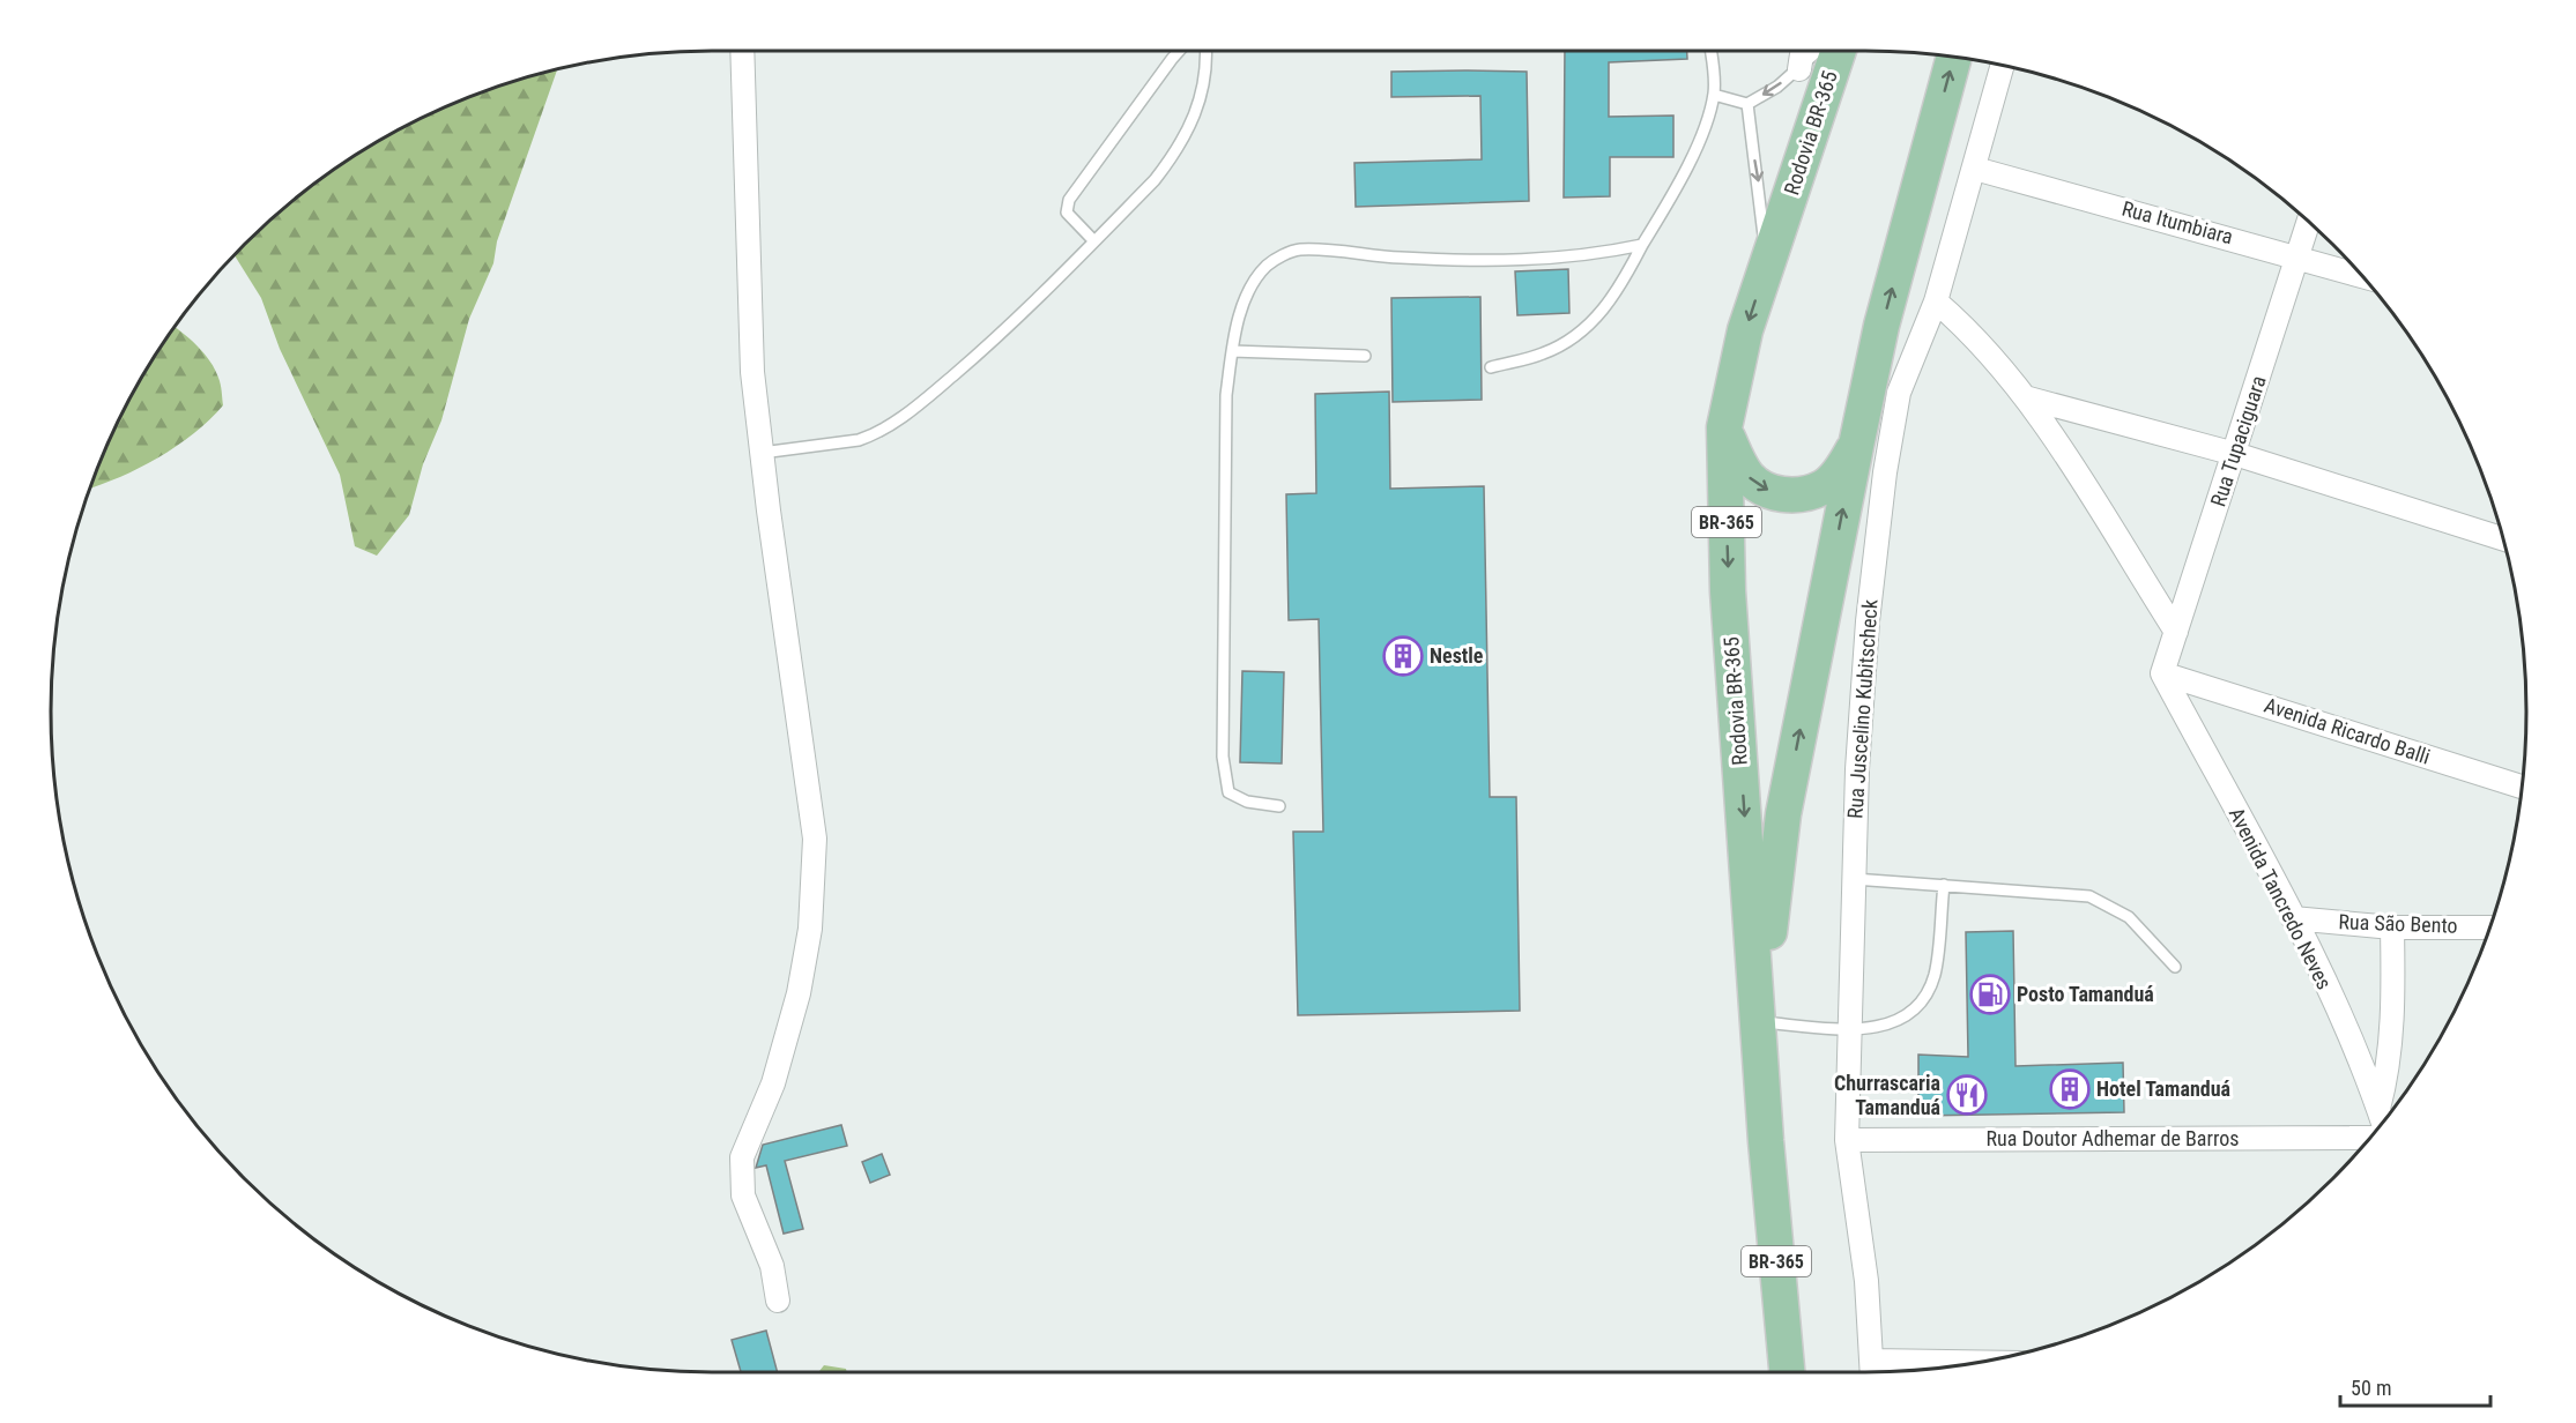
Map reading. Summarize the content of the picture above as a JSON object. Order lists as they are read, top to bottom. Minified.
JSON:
{"streets":{"main road":["Rodovia BR-365","BR-365"],"street":["Rua Itumbiara","Rua Tupaciguara","Rua Juscelino Kubitscheck","Avenida Ricardo Balli","Avenida Tancredo Neves","Rua São Bento","Rua Doutor Adhemar de Barros"]},"crossings":[["Rodovia BR-365","BR-365"],["Rua Itumbiara","Rua Tupaciguara"],["Rua Itumbiara","Rua Juscelino Kubitscheck"],["Rua Tupaciguara","Avenida Ricardo Balli"],["Rua Tupaciguara","Avenida Tancredo Neves"],["Rua Juscelino Kubitscheck","Rua Doutor Adhemar de Barros"],["Avenida Ricardo Balli","Avenida Tancredo Neves"],["Avenida Tancredo Neves","Rua São Bento"]],"places":{"building":["Nestle","Hotel Tamanduá"],"fuel station":["Posto Tamanduá"],"restaurant":["Churrascaria Tamanduá"]},"scale_bar":"50 m"}
